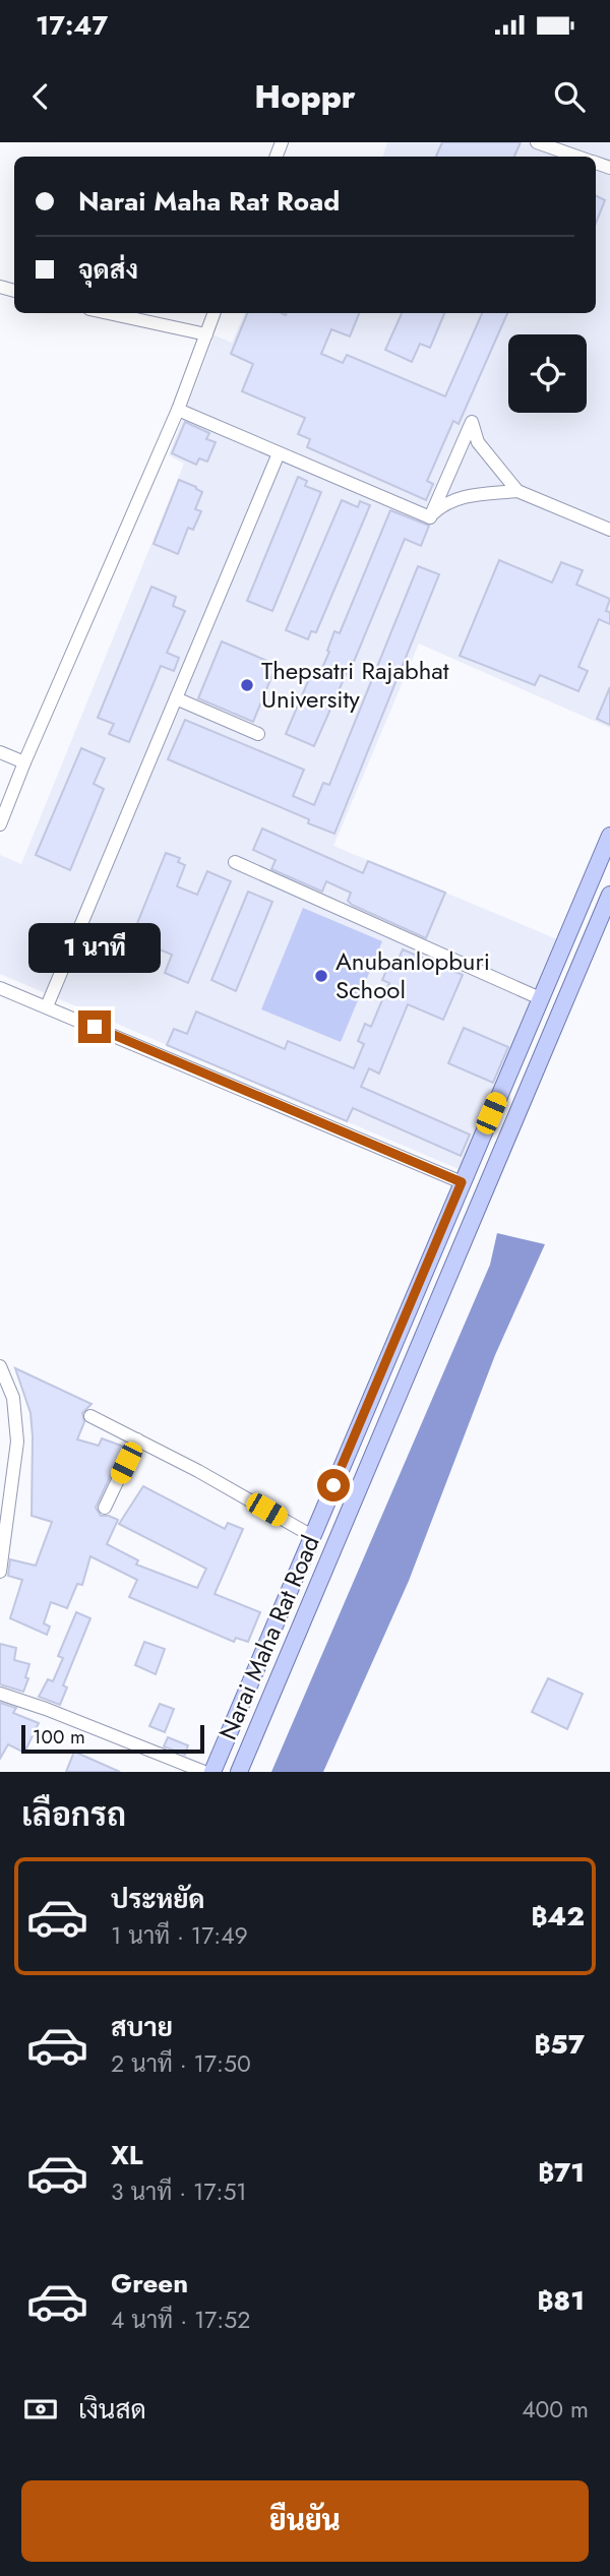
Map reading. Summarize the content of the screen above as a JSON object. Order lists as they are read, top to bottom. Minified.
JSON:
{"streets":{"main road":["Narai Maha Rat Road"]},"places":["Thepsatri Rajabhat University","Anubanlopburi School"],"scale_bar":"100 m","page":{"status":"17:47","header":"Hoppr","banner":["Narai Maha Rat Road","จุดส่ง"],"bubble":"1 นาที","scale":"100 m","heading":"เลือกรถ","list":[{"name":"ประหยัด","note":"1 นาที · 17:49","value":"฿42"},{"name":"สบาย","note":"2 นาที · 17:50","value":"฿57"},{"name":"XL","note":"3 นาที · 17:51","value":"฿71"},{"name":"Green","note":"4 นาที · 17:52","value":"฿81"}],"pay":["เงินสด","400 m"],"buttons":"ยืนยัน"}}
